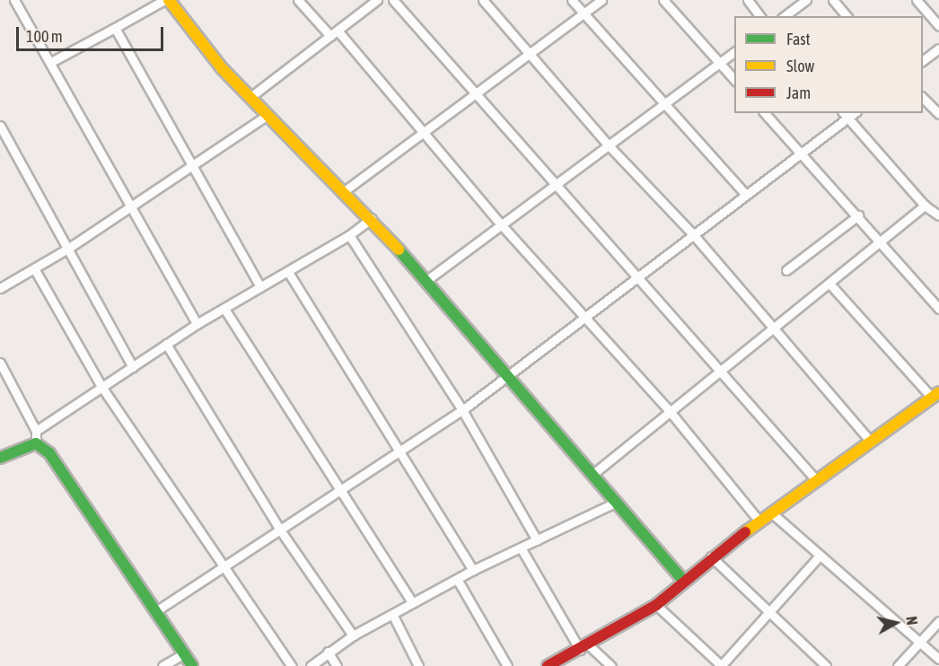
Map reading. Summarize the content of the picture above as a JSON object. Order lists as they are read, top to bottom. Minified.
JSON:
{"legend":["Fast","Slow","Jam"],"scale_bar":"100 m","north":"right"}
